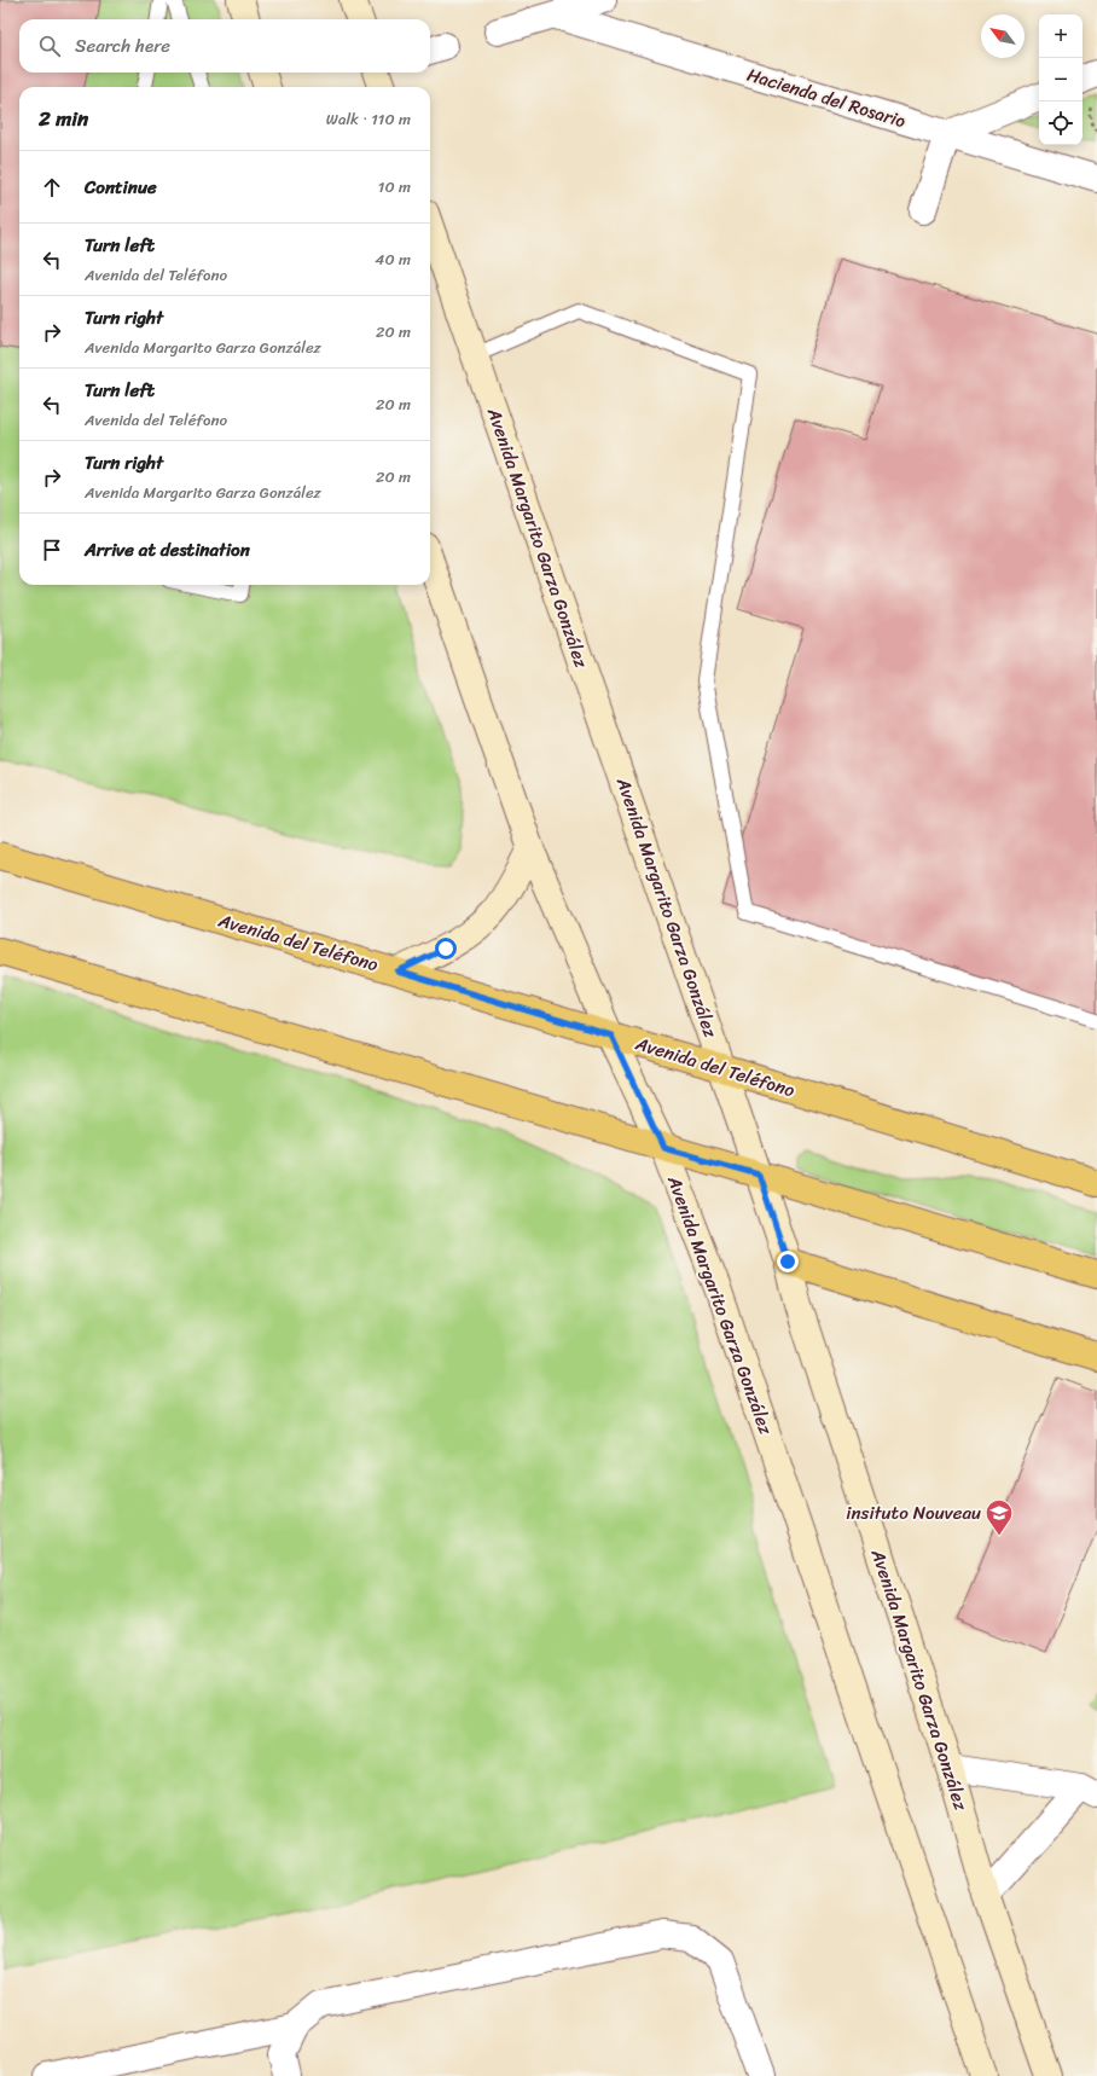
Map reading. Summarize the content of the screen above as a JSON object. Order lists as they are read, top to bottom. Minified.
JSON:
{"streets":{"main road":["Avenida Margarito Garza González","Avenida del Teléfono"],"street":["Hacienda del Rosario"]},"crossings":[["Avenida Margarito Garza González","Avenida del Teléfono"]],"places":{"school or university":["insituto Nouveau"]},"north":"top left","page":{"map_buttons":["+","−"],"search":"Search here","heading":["2 min","Walk · 110 m"],"list":[["Continue","10 m"],["Turn left","Avenida del Teléfono","40 m"],["Turn right","Avenida Margarito Garza González","20 m"],["Turn left","Avenida del Teléfono","20 m"],["Turn right","Avenida Margarito Garza González","20 m"],"Arrive at destination"]}}
